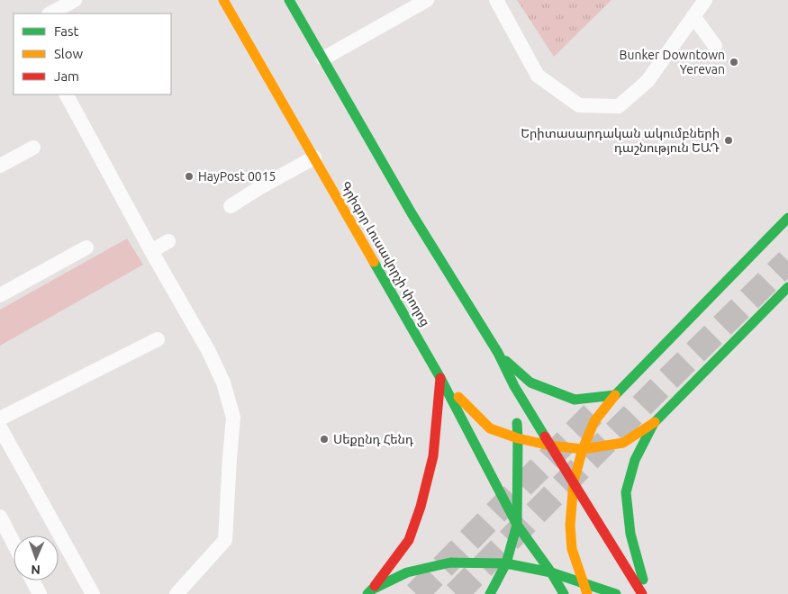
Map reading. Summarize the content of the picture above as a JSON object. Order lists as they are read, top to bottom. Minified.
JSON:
{"streets":{"main road":["Գրիգոր Լուսավորչի փողոց"]},"places":["Bunker Downtown Yerevan","Երիտասարդական ակումբների դաշնություն ԵԱԴ","HayPost 0015","Սեքընդ Հենդ"],"legend":["Fast","Slow","Jam"],"north":"bottom"}
